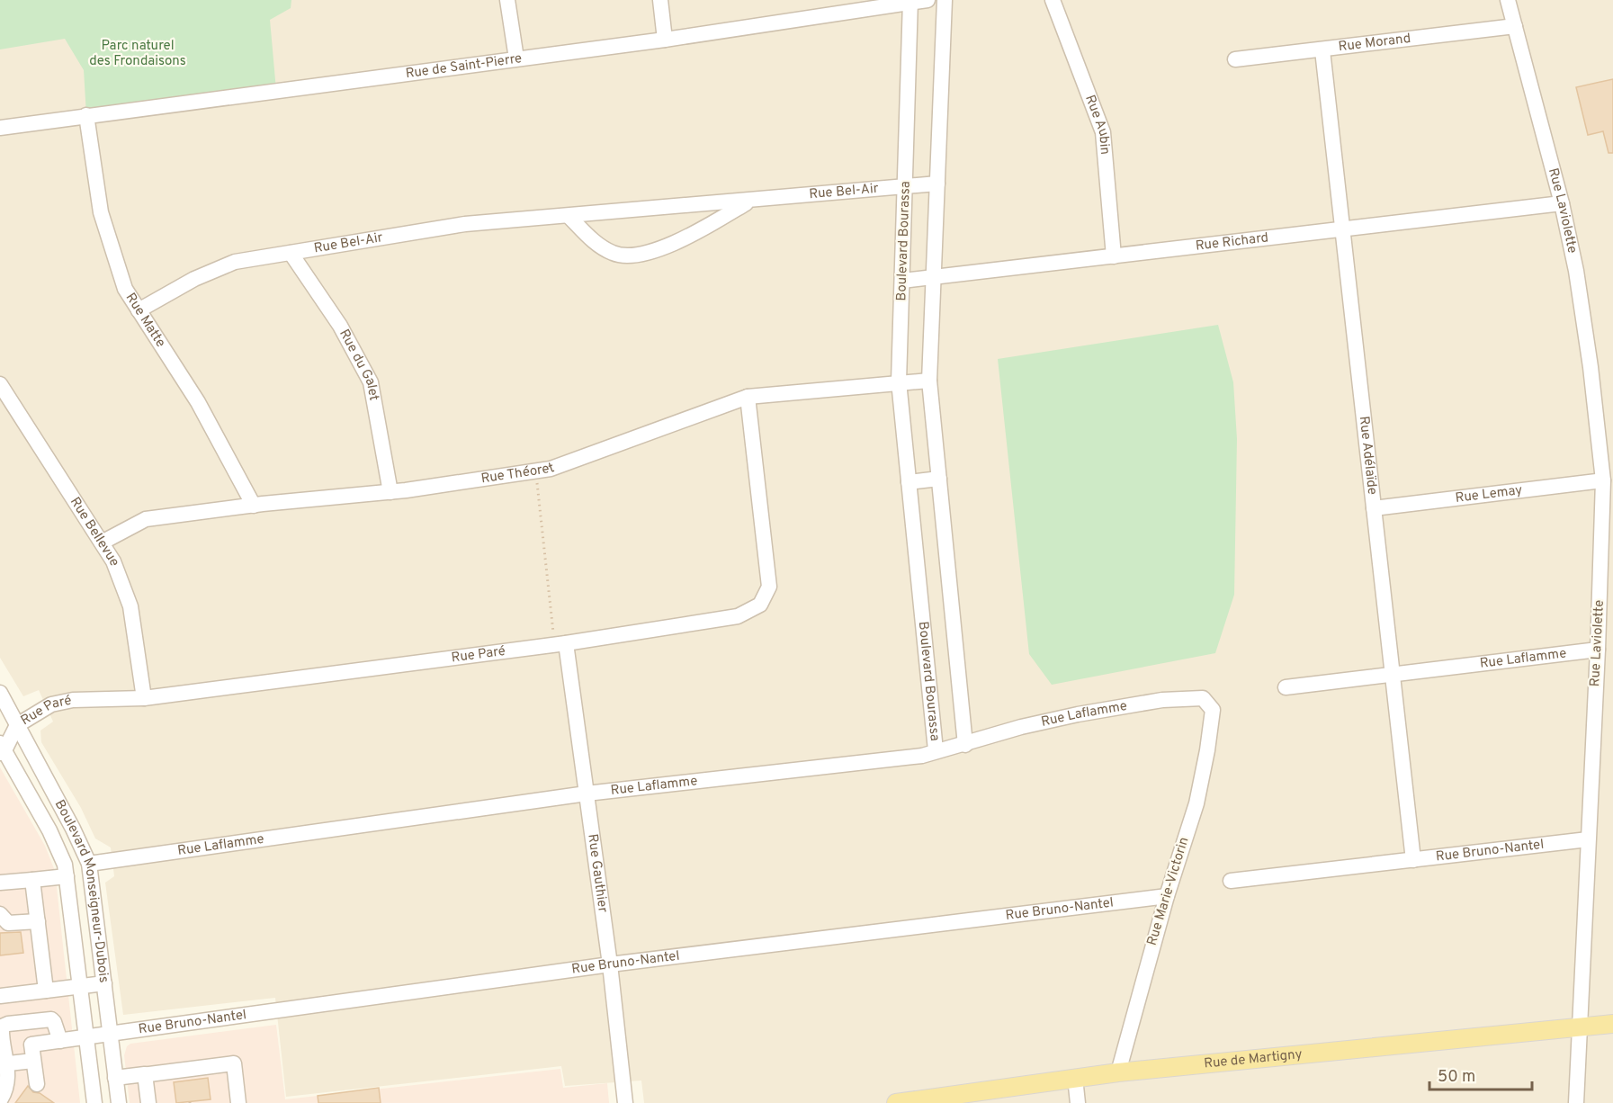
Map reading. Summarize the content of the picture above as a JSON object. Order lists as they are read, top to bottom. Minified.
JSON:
{"streets":{"main road":["Rue de Martigny"],"street":["Rue Morand","Rue de Saint-Pierre","Rue Aubin","Rue Bel-Air","Rue Laviolette","Boulevard Bourassa","Rue Richard","Rue Matte","Rue du Galet","Rue Adélaïde","Rue Théoret","Rue Lemay","Rue Bellevue","Rue Paré","Rue Laflamme","Rue Bruno-Nantel","Rue Gauthier","Boulevard Monseigneur-Dubois","Rue Marie-Victorin"]},"crossings":[["Rue Morand","Rue Laviolette"],["Rue Morand","Rue Adélaïde"],["Rue de Saint-Pierre","Boulevard Bourassa"],["Rue de Saint-Pierre","Rue Matte"],["Rue Aubin","Rue Richard"],["Rue Bel-Air","Boulevard Bourassa"],["Rue Bel-Air","Rue Matte"],["Rue Bel-Air","Rue du Galet"],["Rue Laviolette","Rue Richard"],["Rue Laviolette","Rue Lemay"],["Rue Laviolette","Rue Laflamme"],["Rue Laviolette","Rue Bruno-Nantel"],["Rue Laviolette","Rue de Martigny"],["Boulevard Bourassa","Rue Richard"],["Boulevard Bourassa","Rue Théoret"],["Boulevard Bourassa","Rue Laflamme"],["Rue Richard","Rue Adélaïde"],["Rue Matte","Rue Théoret"],["Rue du Galet","Rue Théoret"],["Rue Adélaïde","Rue Lemay"],["Rue Adélaïde","Rue Laflamme"],["Rue Adélaïde","Rue Bruno-Nantel"],["Rue Théoret","Rue Bellevue"],["Rue Théoret","Rue Paré"],["Rue Bellevue","Rue Paré"],["Rue Paré","Rue Gauthier"],["Rue Paré","Boulevard Monseigneur-Dubois"],["Rue Laflamme","Rue Gauthier"],["Rue Laflamme","Boulevard Monseigneur-Dubois"],["Rue Laflamme","Rue Marie-Victorin"],["Rue Bruno-Nantel","Rue Gauthier"],["Rue Bruno-Nantel","Boulevard Monseigneur-Dubois"],["Rue Bruno-Nantel","Rue Marie-Victorin"],["Rue Marie-Victorin","Rue de Martigny"]],"parks":["Parc naturel des Frondaisons"],"scale_bar":"50 m"}
